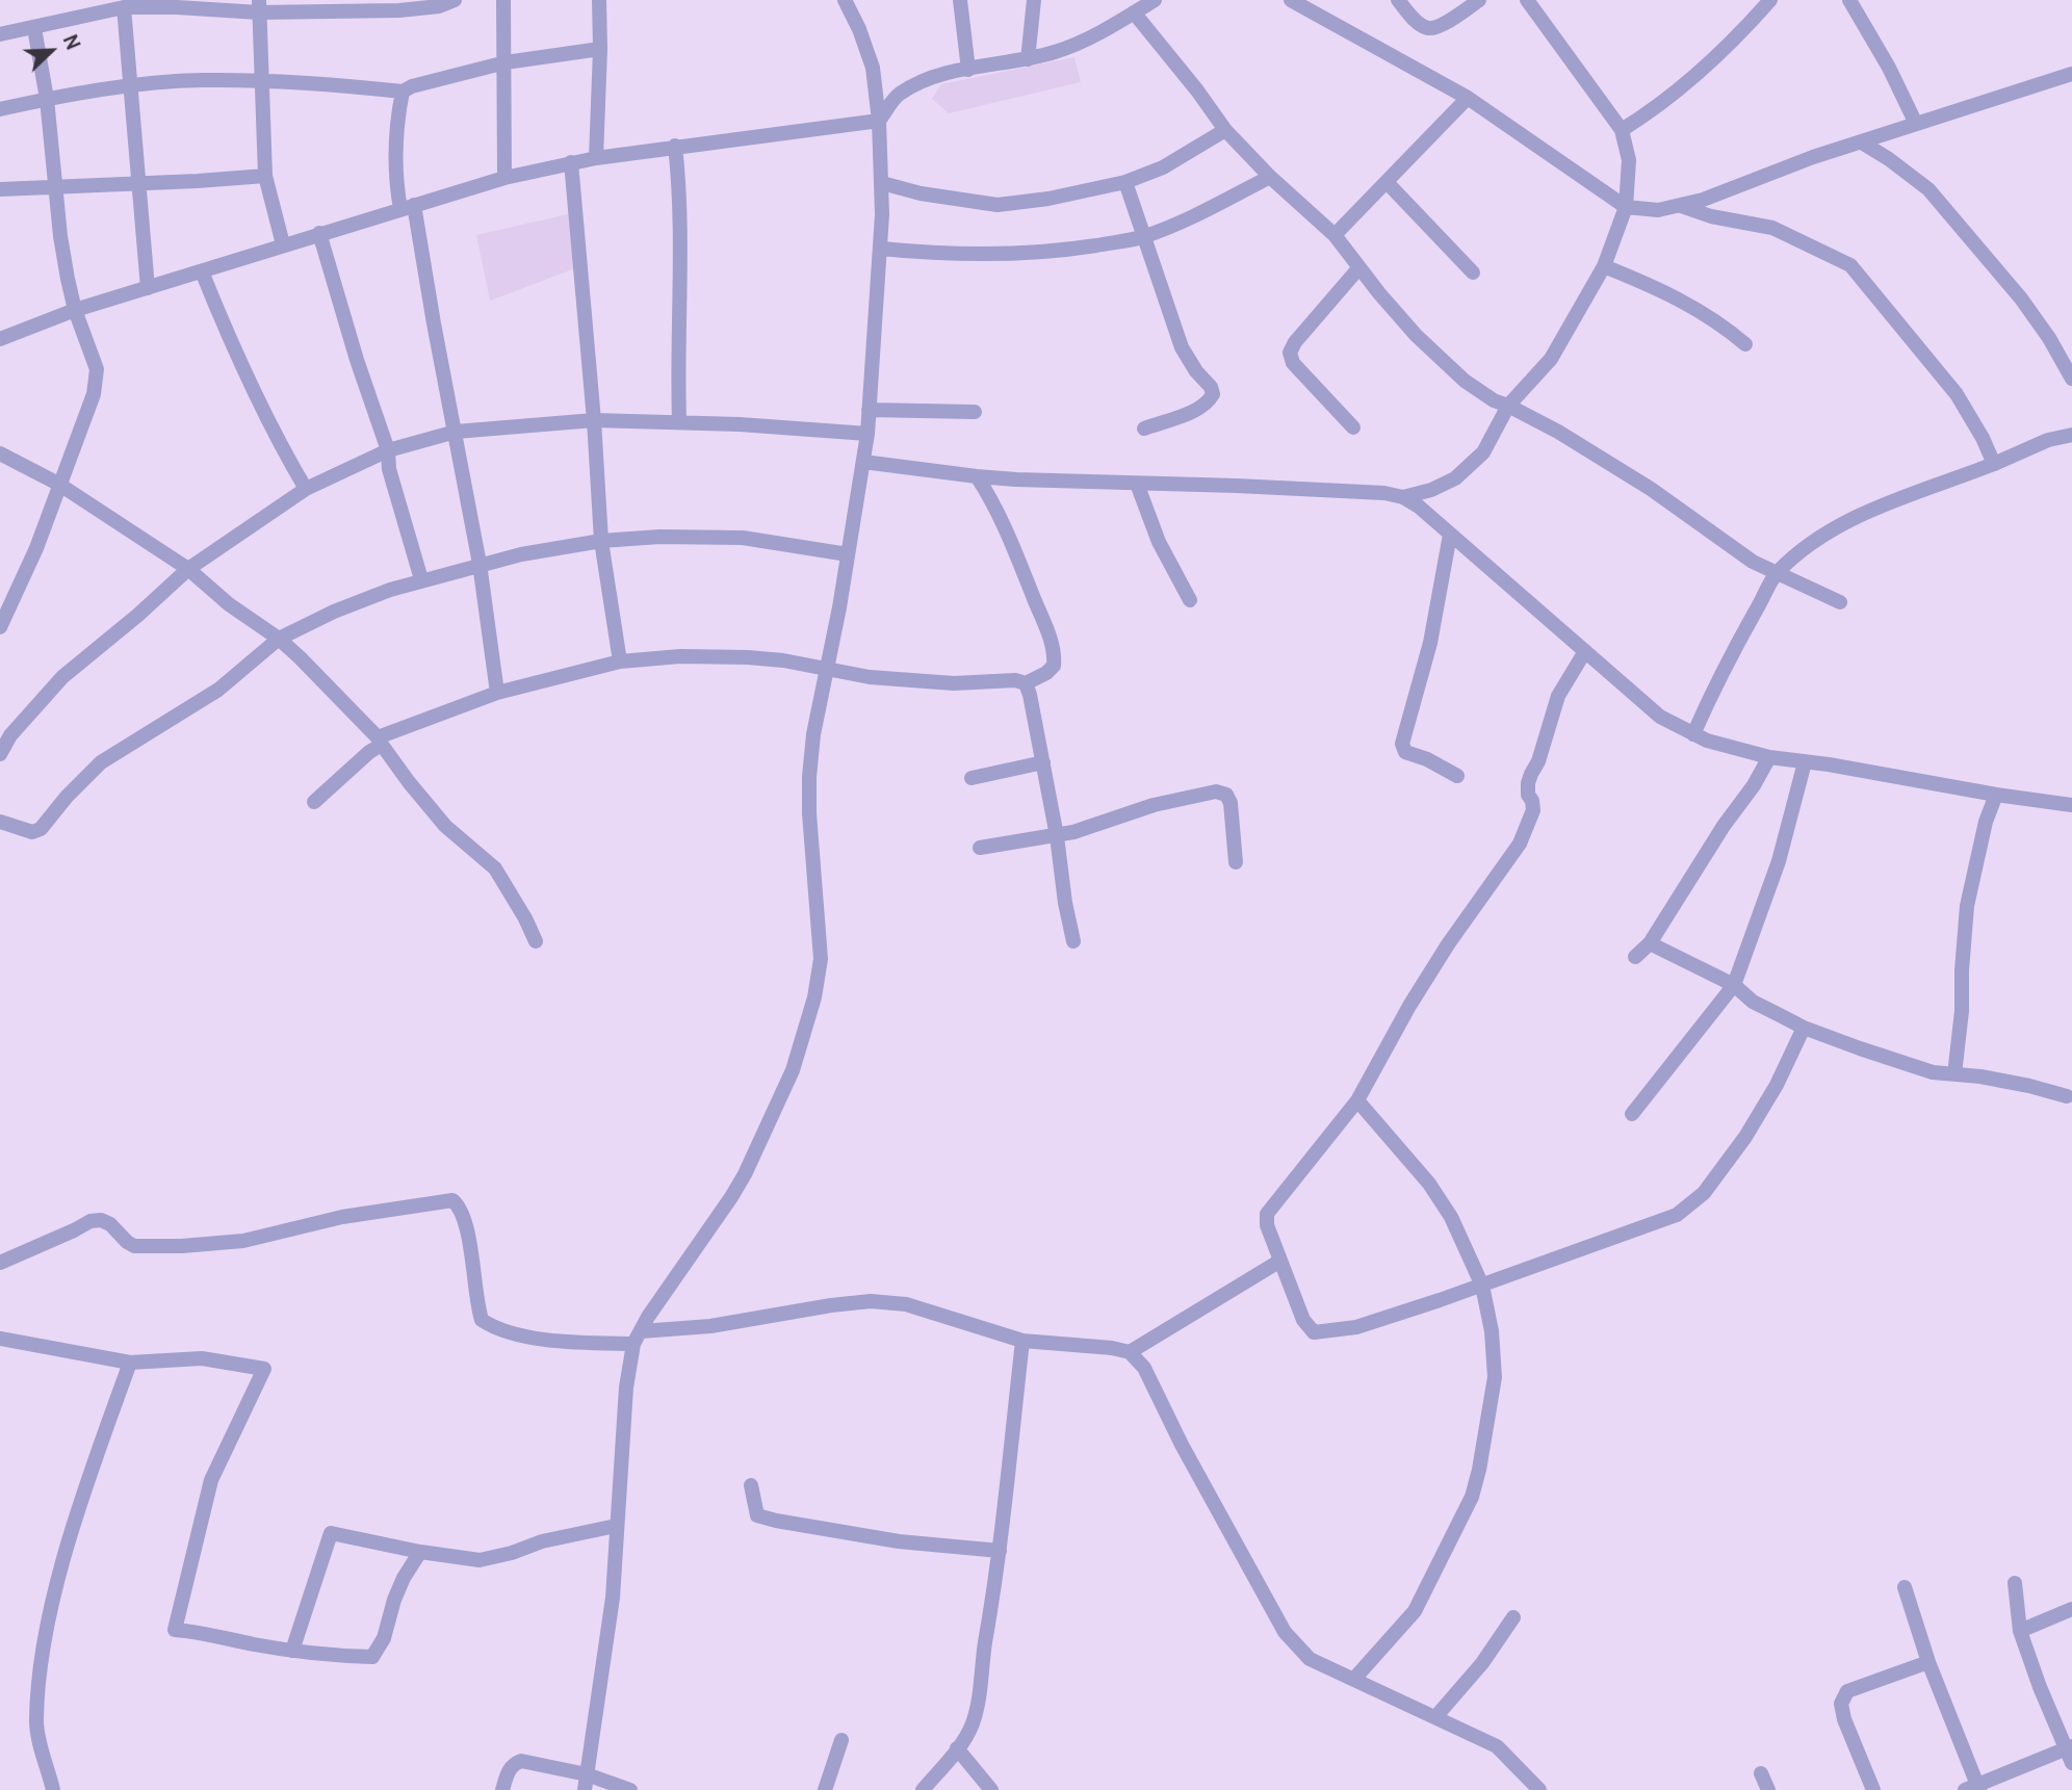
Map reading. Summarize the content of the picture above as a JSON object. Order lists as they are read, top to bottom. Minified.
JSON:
{"north":"top right"}
